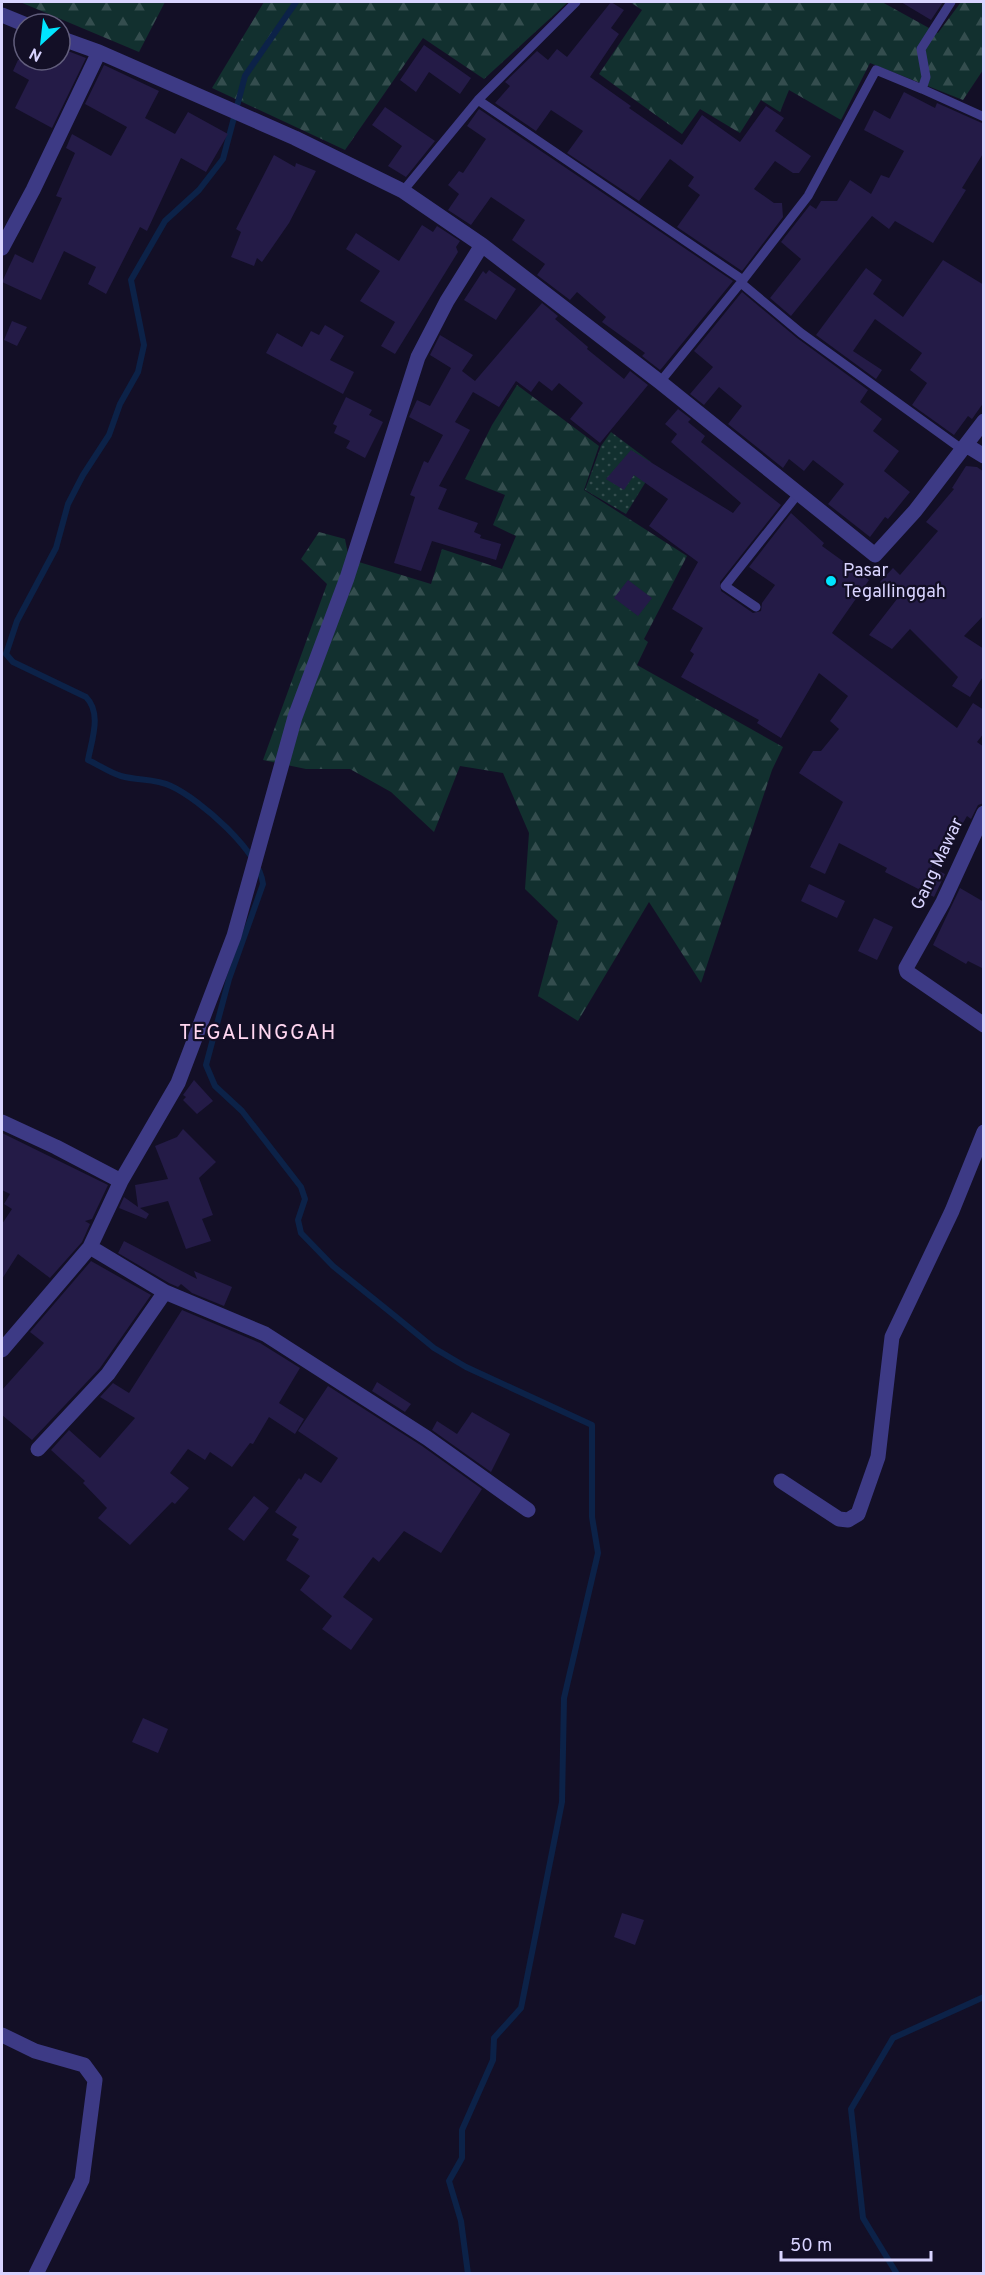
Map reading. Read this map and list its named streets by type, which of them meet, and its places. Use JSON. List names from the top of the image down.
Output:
{
  "streets": {
    "street": ["Gang Mawar"]
  },
  "districts": ["TEGALINGGAH"],
  "places": ["Pasar Tegallinggah"],
  "scale_bar": "50 m",
  "north": "bottom left"
}
